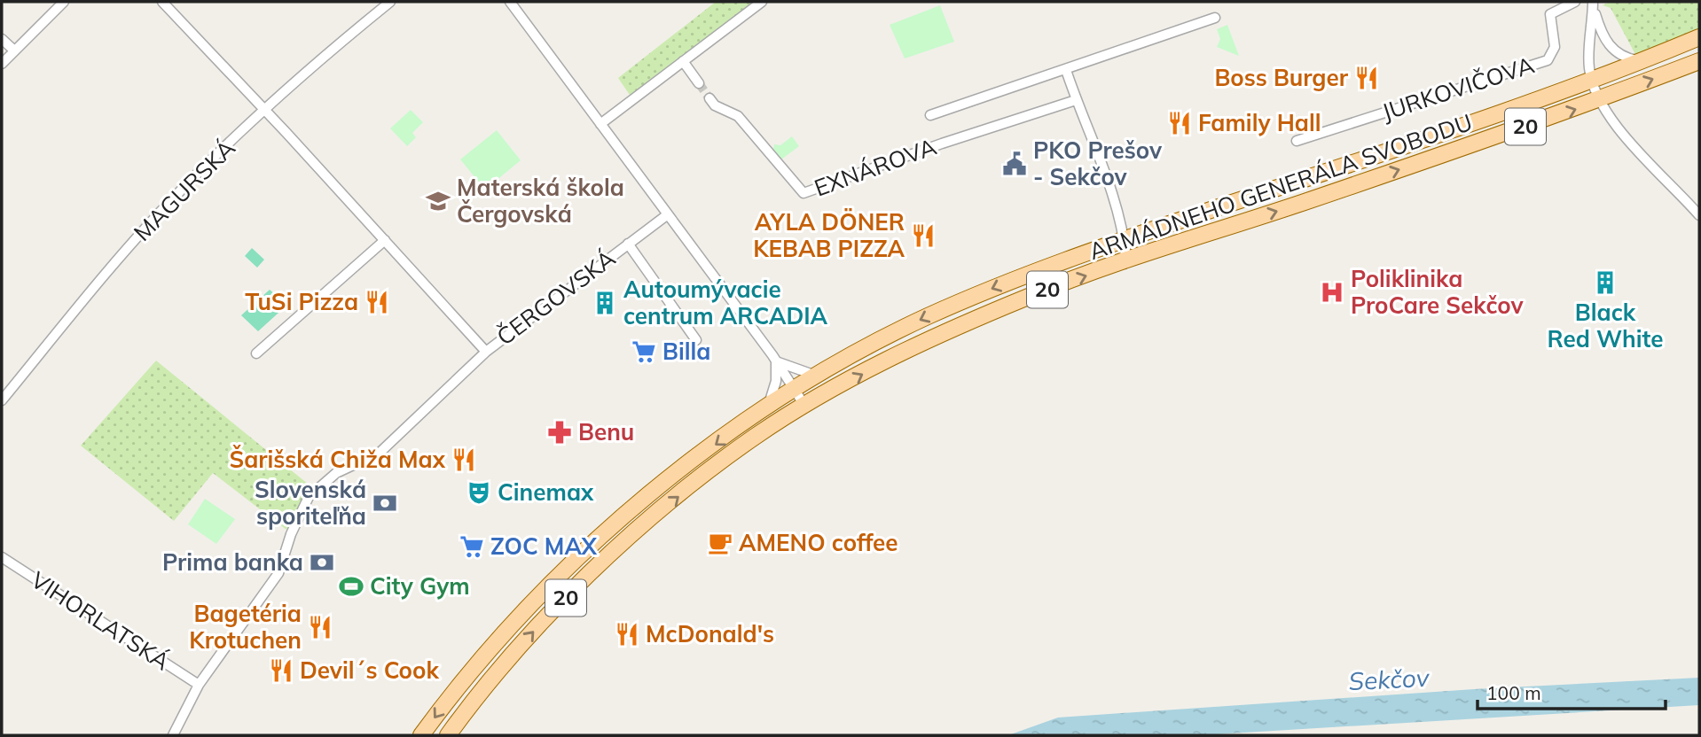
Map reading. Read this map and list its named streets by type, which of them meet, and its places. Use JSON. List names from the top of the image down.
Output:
{
  "streets": {
    "main road": ["20", "ARMÁDNEHO GENERÁLA SVOBODU"],
    "street": [
      "JURKOVIČOVA",
      "EXNÁROVA",
      "MAGURSKÁ",
      "ČERGOVSKÁ",
      "VIHORLATSKÁ"
    ]
  },
  "crossings": [
    ["MAGURSKÁ", "ČERGOVSKÁ"]
  ],
  "water": ["Sekčov"],
  "places": {
    "restaurant": [
      "Boss Burger",
      "Family Hall",
      "AYLA DÖNER KEBAB PIZZA",
      "TuSi Pizza",
      "Šarišská Chiža Max",
      "Bagetéria Krotuchen",
      "McDonald's",
      "Devil´s Cook"
    ],
    "public building": ["PKO Prešov - Sekčov"],
    "school or university": ["Materská škola Čergovská"],
    "building": ["Black Red White", "Autoumývacie centrum ARCADIA"],
    "hospital": ["Poliklinika ProCare Sekčov"],
    "supermarket": ["Billa", "ZOC MAX"],
    "pharmacy": ["Benu"],
    "theatre": ["Cinemax"],
    "bank": ["Slovenská sporiteľňa", "Prima banka"],
    "cafe": ["AMENO coffee"],
    "sports": ["City Gym"]
  },
  "scale_bar": "100 m"
}
